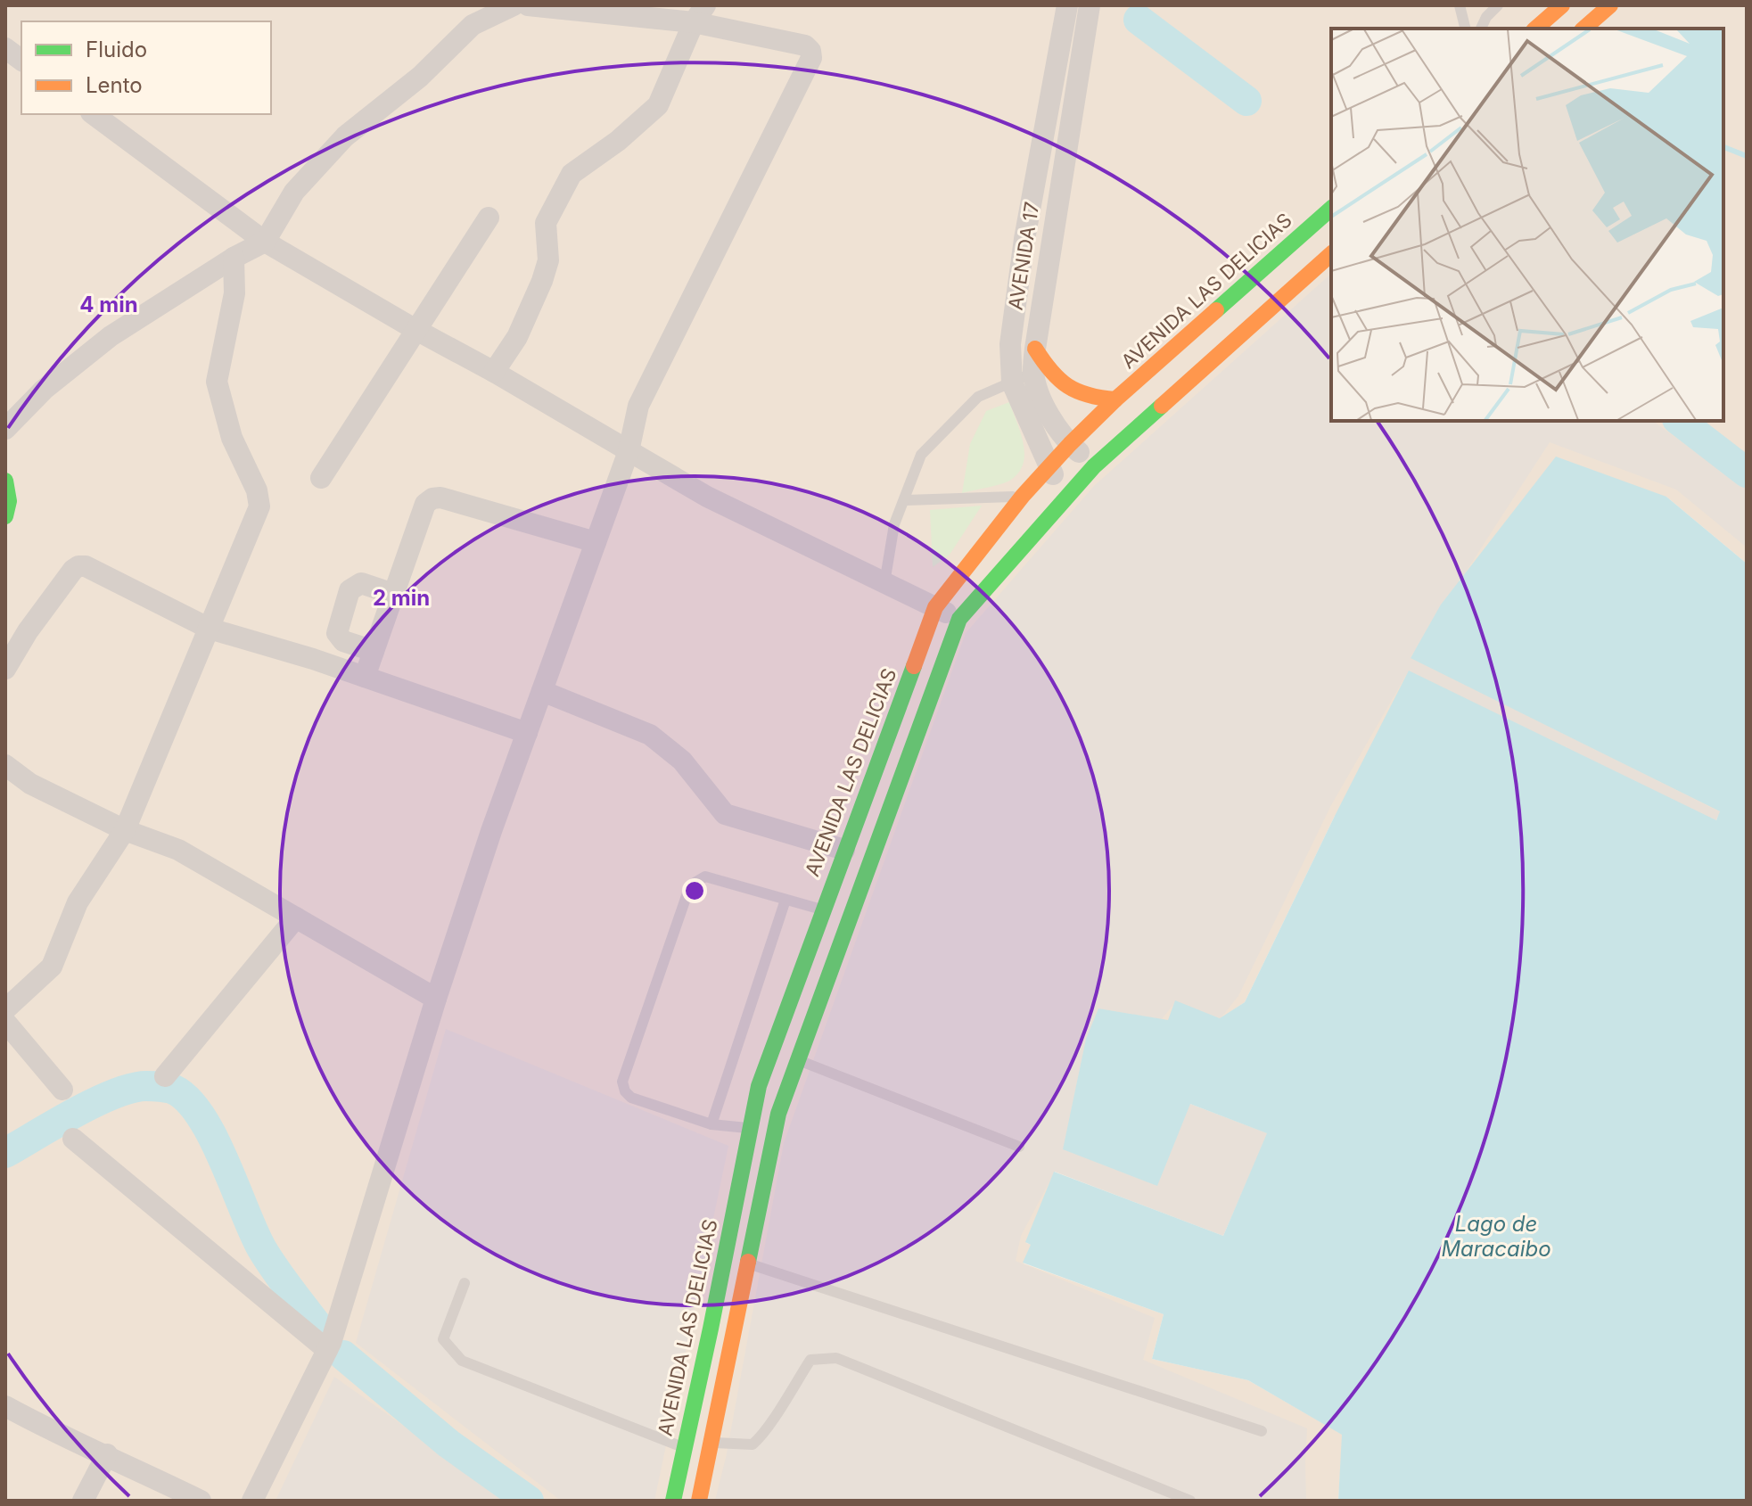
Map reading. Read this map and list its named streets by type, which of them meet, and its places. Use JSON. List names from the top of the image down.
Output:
{
  "streets": {
    "main road": ["AVENIDA LAS DELICIAS"],
    "street": ["AVENIDA 17"]
  },
  "crossings": [
    ["AVENIDA 17", "AVENIDA LAS DELICIAS"]
  ],
  "water": ["Lago de Maracaibo"],
  "legend": ["Fluido", "Lento"],
  "rings": ["4 min", "2 min"]
}
